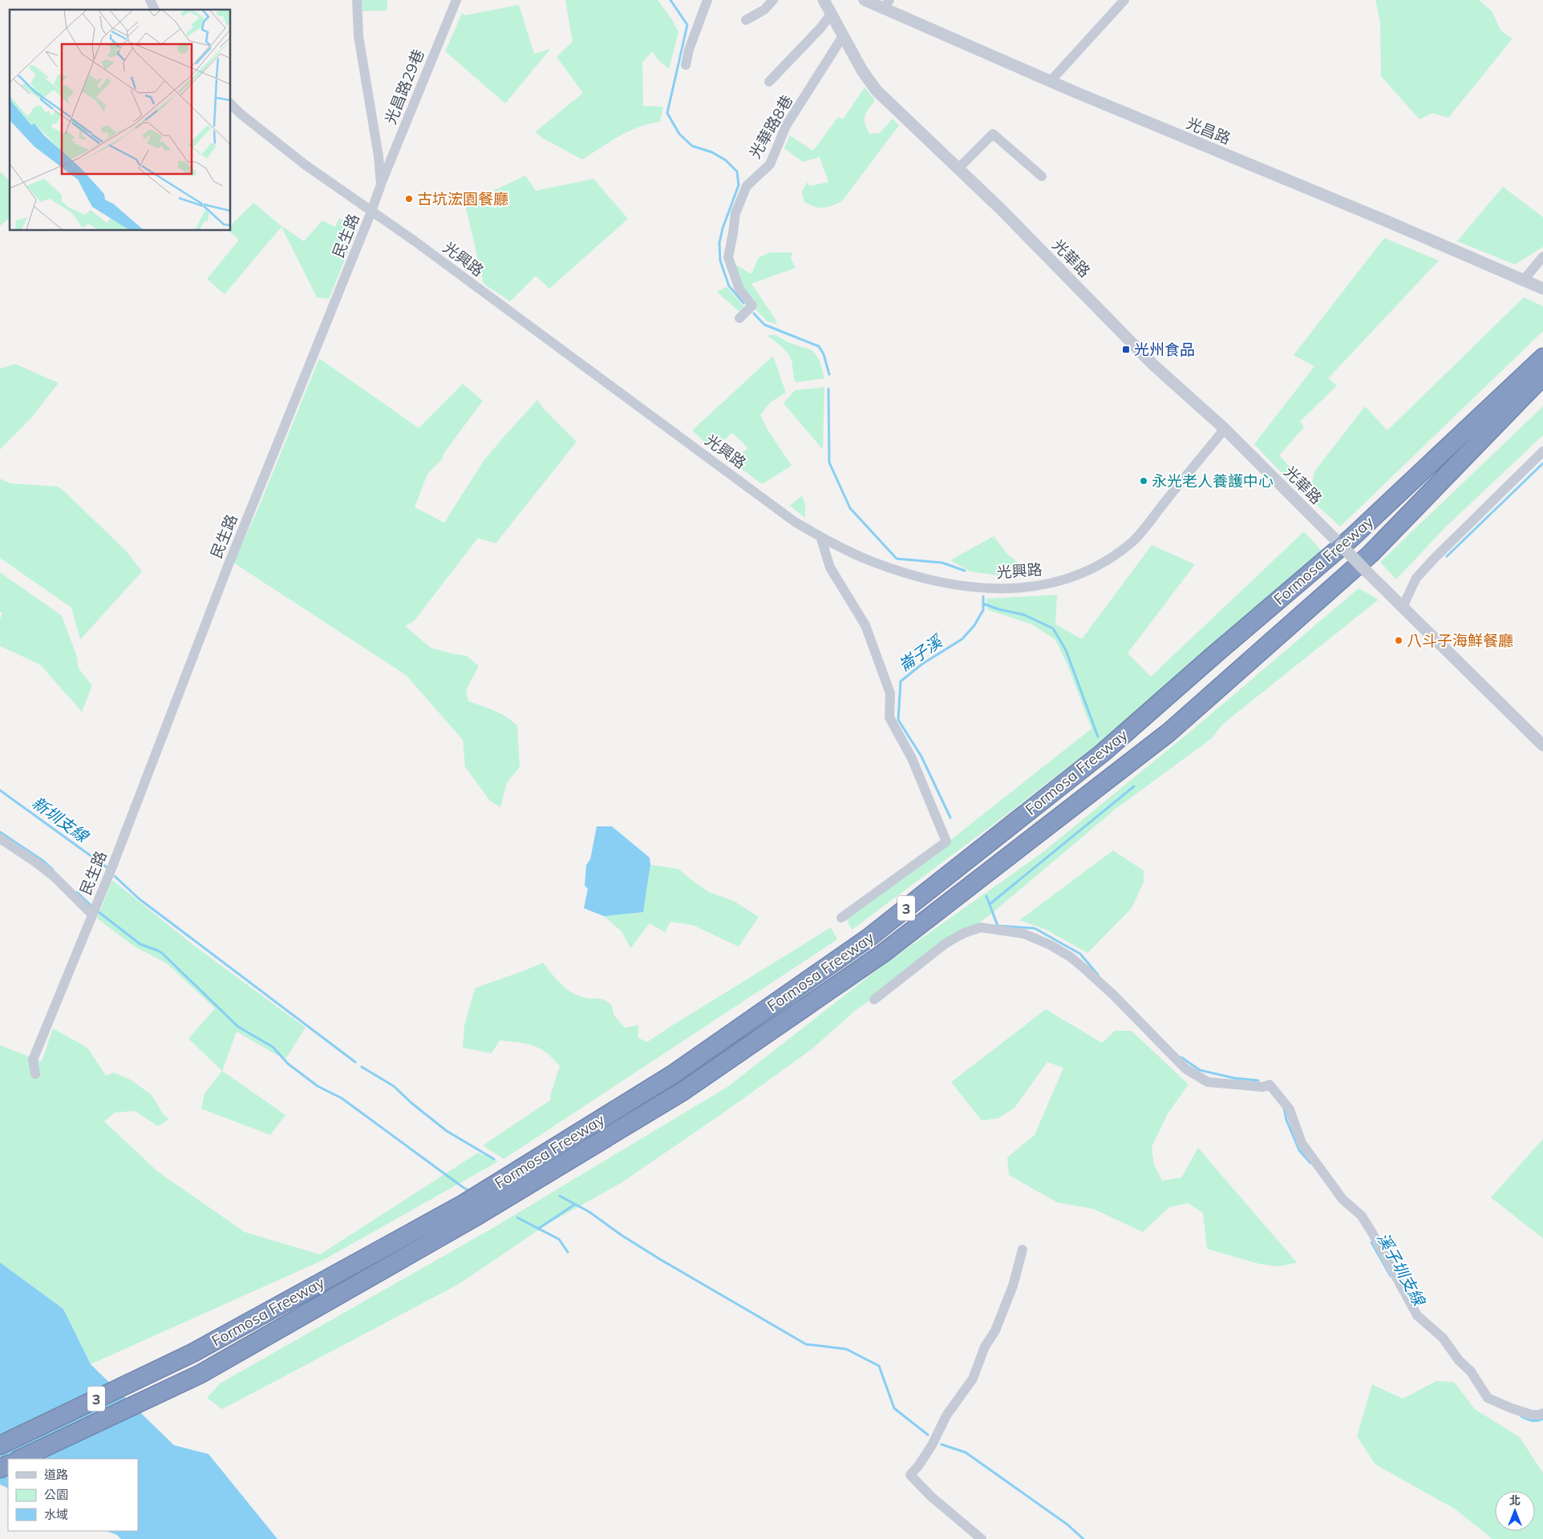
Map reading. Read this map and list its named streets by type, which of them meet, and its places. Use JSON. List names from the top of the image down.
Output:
{
  "streets": {
    "highway": ["Formosa Freeway", "3"],
    "street": [
      "光昌路29巷",
      "光華路8巷",
      "光昌路",
      "民生路",
      "光華路",
      "光興路"
    ]
  },
  "crossings": [
    ["光昌路29巷", "民生路"],
    ["光華路8巷", "光華路"],
    ["民生路", "光興路"],
    ["光華路", "光興路"]
  ],
  "water": ["崙子溪", "新圳支線", "溪子圳支線"],
  "places": {
    "other": ["古坑浤園餐廳", "永光老人養護中心", "八斗子海鮮餐廳"],
    "transit": ["光州食品"]
  },
  "legend": ["道路", "公園", "水域"],
  "north": "top"
}
